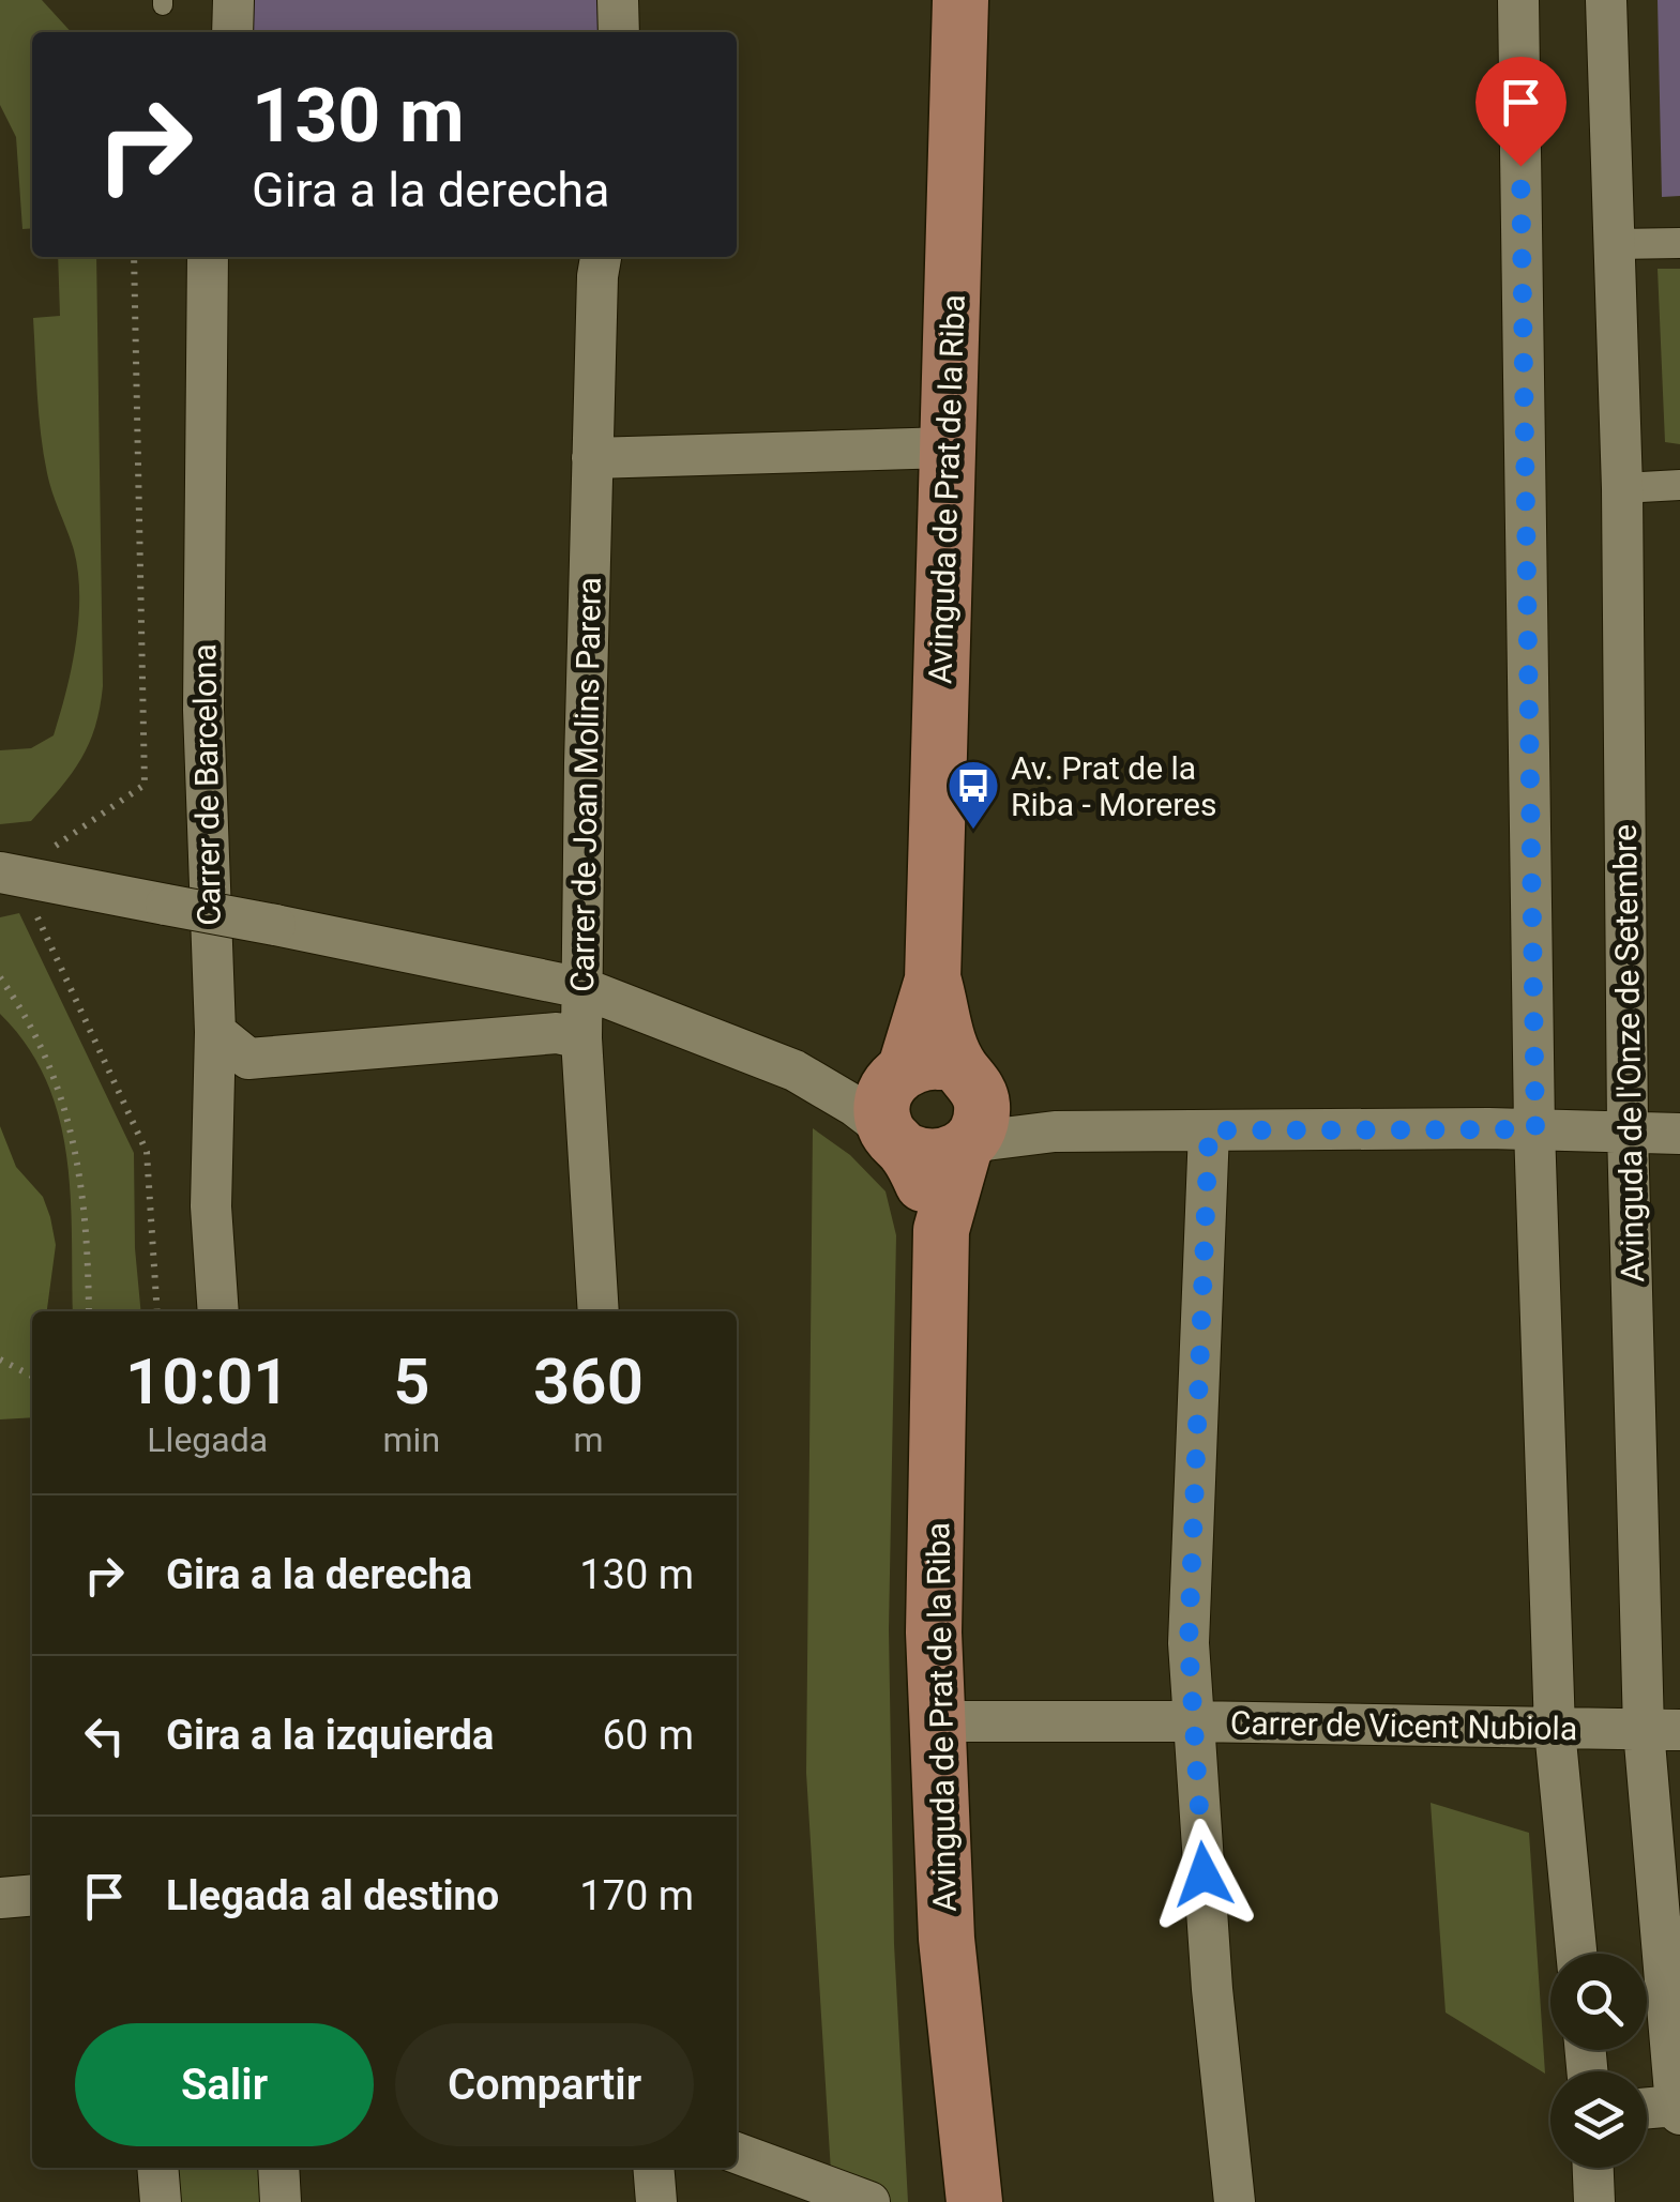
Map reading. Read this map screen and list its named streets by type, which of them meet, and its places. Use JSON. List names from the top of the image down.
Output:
{
  "streets": {
    "main road": ["Avinguda de Prat de la Riba"],
    "street": [
      "Carrer de Barcelona",
      "Carrer de Joan Molins Parera",
      "Avinguda de l'Onze de Setembre",
      "Carrer de Vicent Nubiola"
    ]
  },
  "crossings": [
    ["Avinguda de Prat de la Riba", "Carrer de Vicent Nubiola"],
    ["Avinguda de l'Onze de Setembre", "Carrer de Vicent Nubiola"]
  ],
  "places": {
    "bus stop": ["Av. Prat de la Riba - Moreres"]
  },
  "page": {
    "turn": ["130 m", "Gira a la derecha"],
    "eta": [
      "10:01",
      "Llegada",
      "5",
      "min",
      "360",
      "m"
    ],
    "list": [
      {
        "name": "Gira a la derecha",
        "value": "130 m"
      },
      {
        "name": "Gira a la izquierda",
        "value": "60 m"
      },
      {
        "name": "Llegada al destino",
        "value": "170 m"
      }
    ],
    "buttons": ["Salir", "Compartir"]
  }
}
